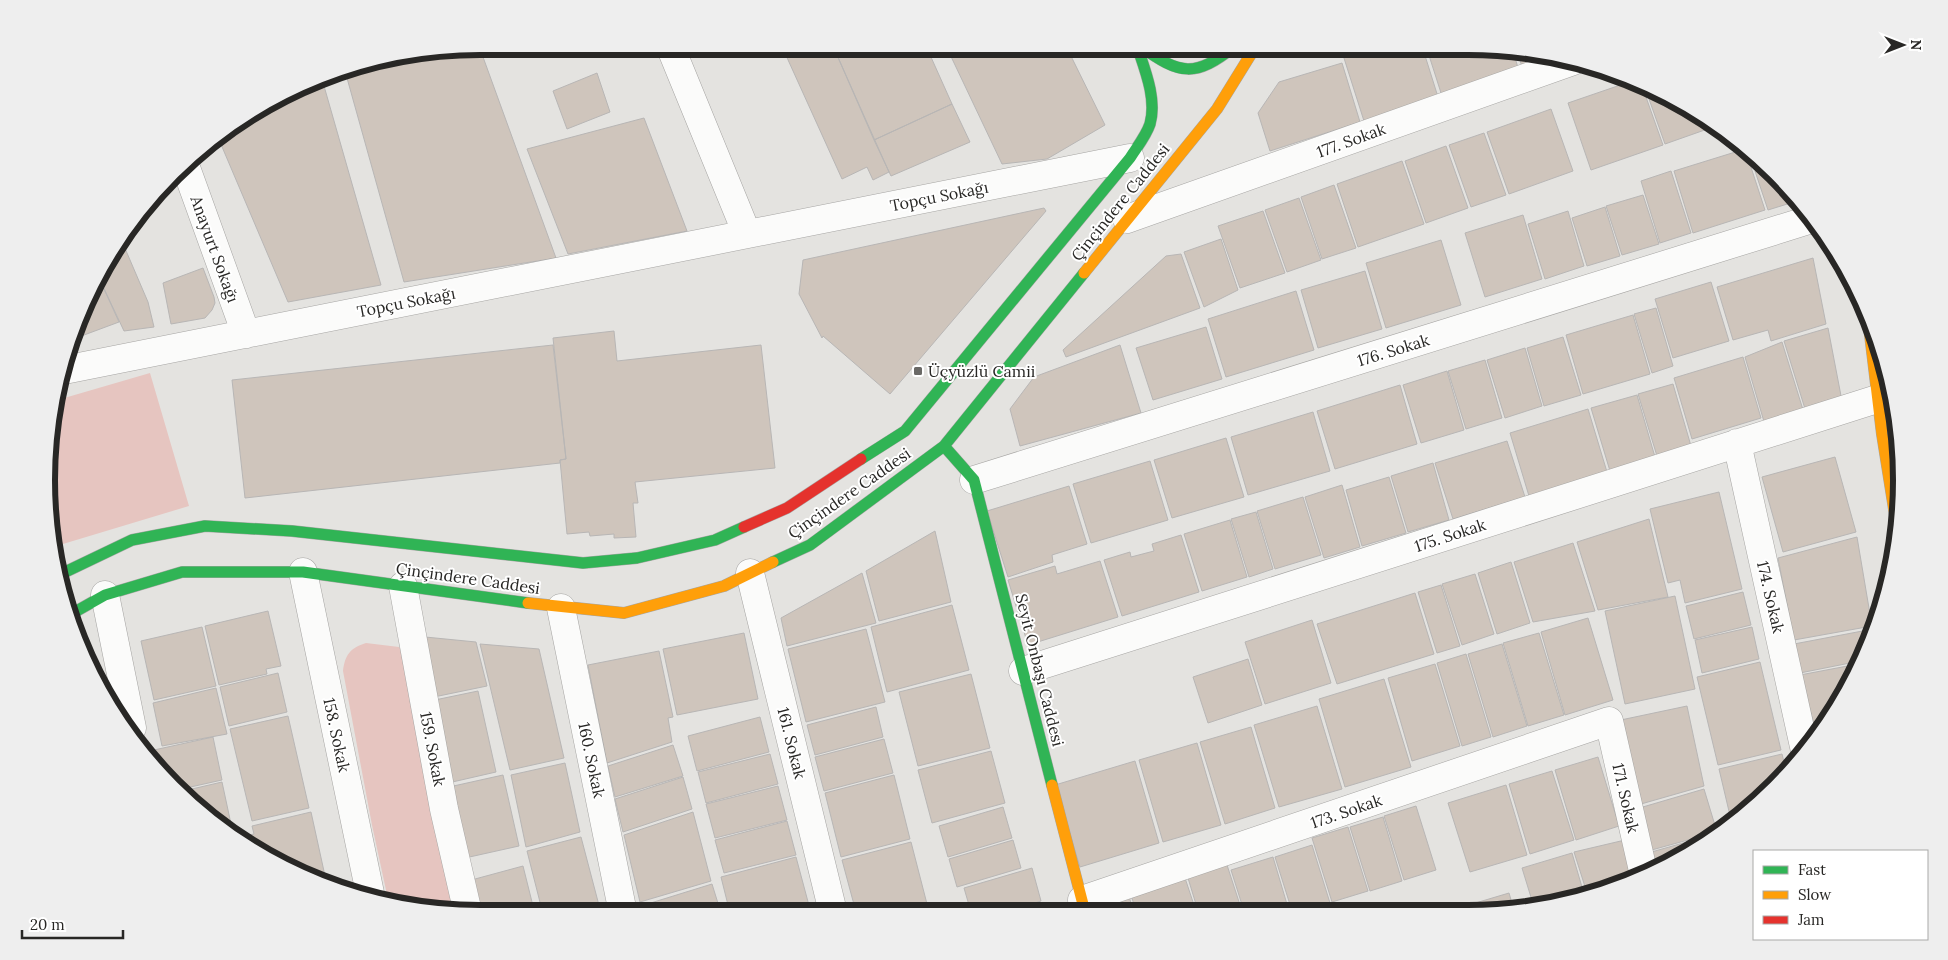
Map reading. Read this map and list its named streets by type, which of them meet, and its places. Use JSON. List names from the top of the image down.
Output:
{
  "streets": {
    "main road": ["Çinçindere Caddesi", "Seyit Onbaşı Caddesi"],
    "street": [
      "177. Sokak",
      "Topçu Sokağı",
      "Anayurt Sokağı",
      "176. Sokak",
      "175. Sokak",
      "174. Sokak",
      "158. Sokak",
      "161. Sokak",
      "159. Sokak",
      "160. Sokak",
      "171. Sokak",
      "173. Sokak"
    ]
  },
  "crossings": [
    ["177. Sokak", "Çinçindere Caddesi"],
    ["Topçu Sokağı", "Çinçindere Caddesi"],
    ["Topçu Sokağı", "Anayurt Sokağı"],
    ["Çinçindere Caddesi", "Seyit Onbaşı Caddesi"],
    ["Çinçindere Caddesi", "158. Sokak"],
    ["Çinçindere Caddesi", "161. Sokak"],
    ["Çinçindere Caddesi", "159. Sokak"],
    ["Çinçindere Caddesi", "160. Sokak"],
    ["176. Sokak", "Seyit Onbaşı Caddesi"],
    ["175. Sokak", "174. Sokak"],
    ["175. Sokak", "Seyit Onbaşı Caddesi"],
    ["171. Sokak", "173. Sokak"]
  ],
  "places": {
    "transit": ["Üçyüzlü Camii"]
  },
  "legend": ["Fast", "Slow", "Jam"],
  "scale_bar": "20 m",
  "north": "right"
}
